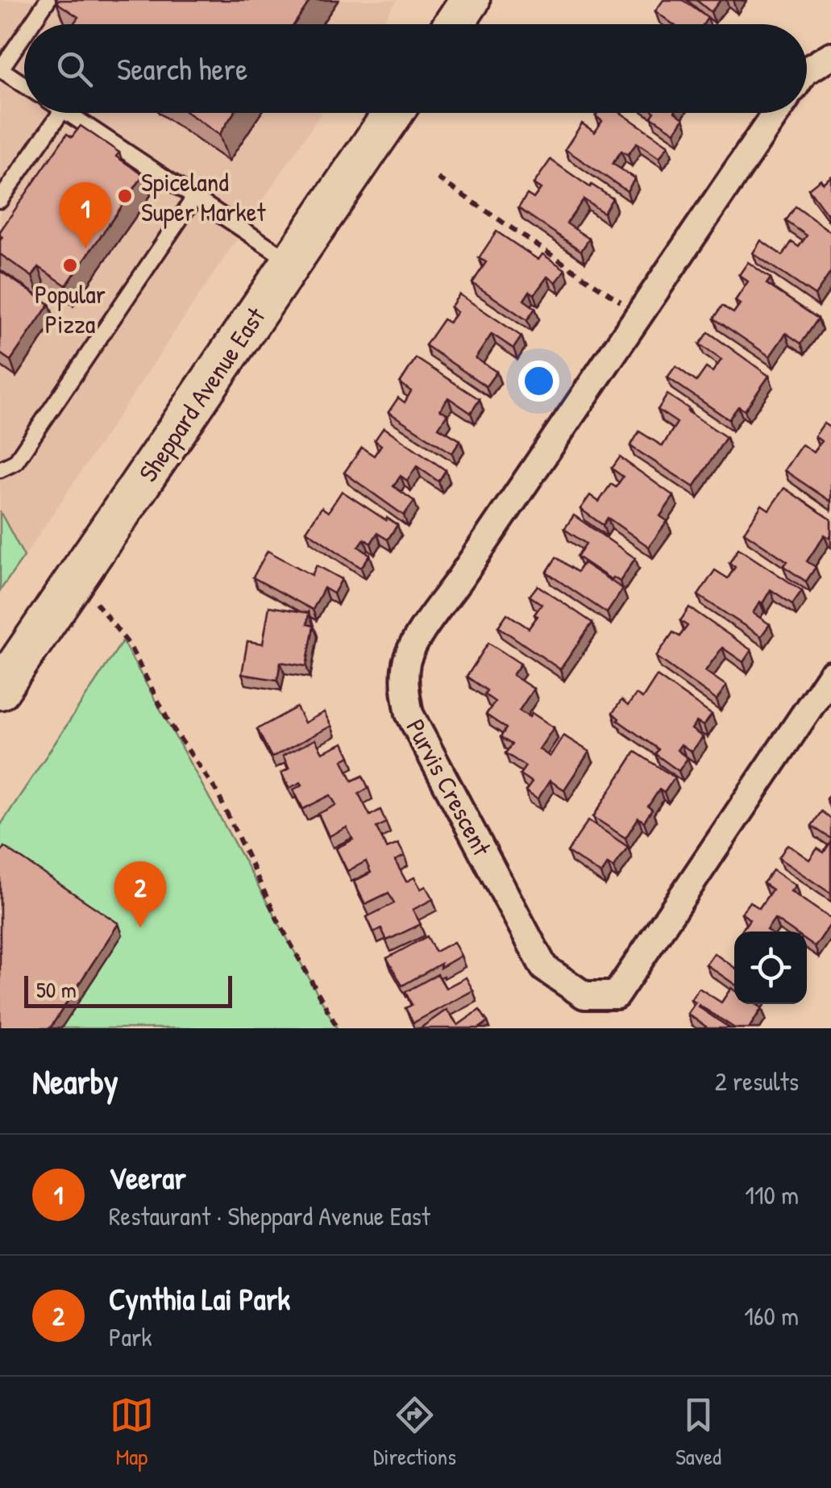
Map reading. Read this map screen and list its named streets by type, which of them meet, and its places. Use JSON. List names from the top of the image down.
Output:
{
  "streets": {
    "main road": ["Sheppard Avenue East"],
    "street": ["Purvis Crescent"]
  },
  "places": ["Spiceland Super Market", "Popular Pizza"],
  "scale_bar": "50 m",
  "page": {
    "search": "Search here",
    "pins": ["1", "2"],
    "scale": "50 m",
    "heading": ["Nearby", "2 results"],
    "list": [
      {
        "mark": "1",
        "name": "Veerar",
        "note": "Restaurant · Sheppard Avenue East",
        "value": "110 m"
      },
      {
        "mark": "2",
        "name": "Cynthia Lai Park",
        "note": "Park",
        "value": "160 m"
      }
    ],
    "nav": ["Map", "Directions", "Saved"]
  }
}
